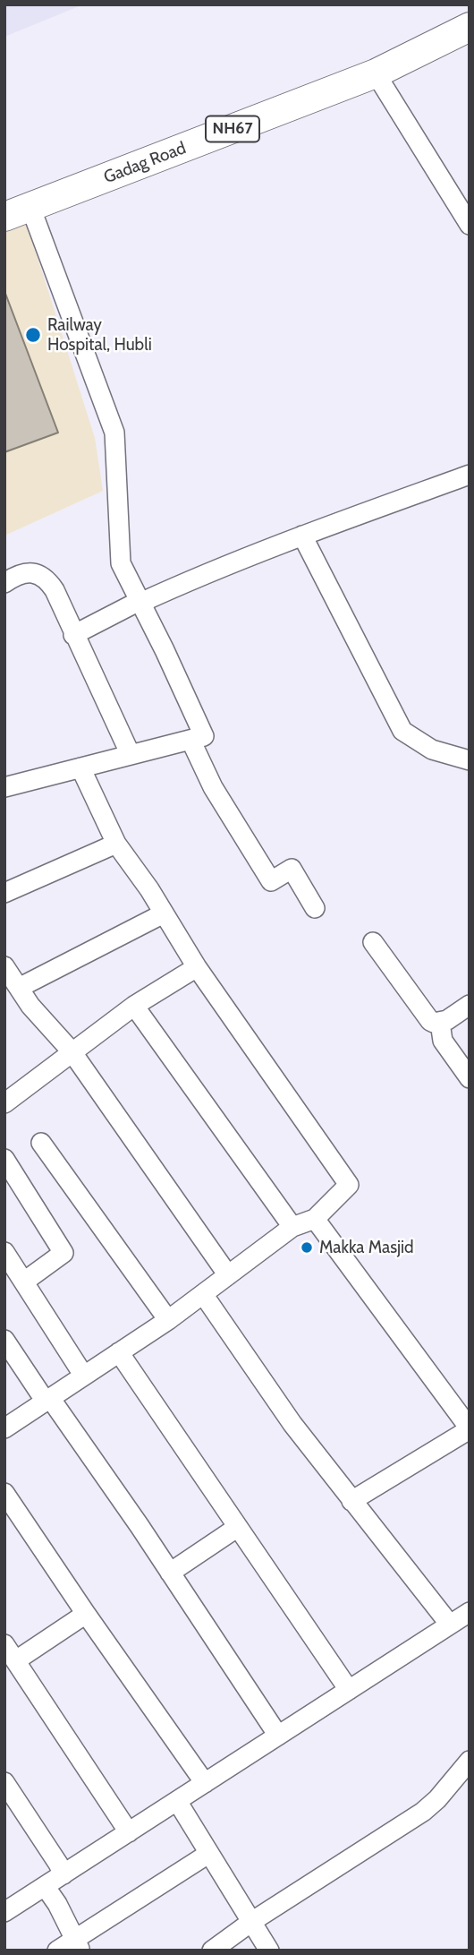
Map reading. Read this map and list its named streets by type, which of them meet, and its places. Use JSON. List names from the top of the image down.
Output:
{
  "streets": {
    "highway": ["NH67", "Gadag Road"]
  },
  "places": ["Railway Hospital, Hubli", "Makka Masjid"]
}
